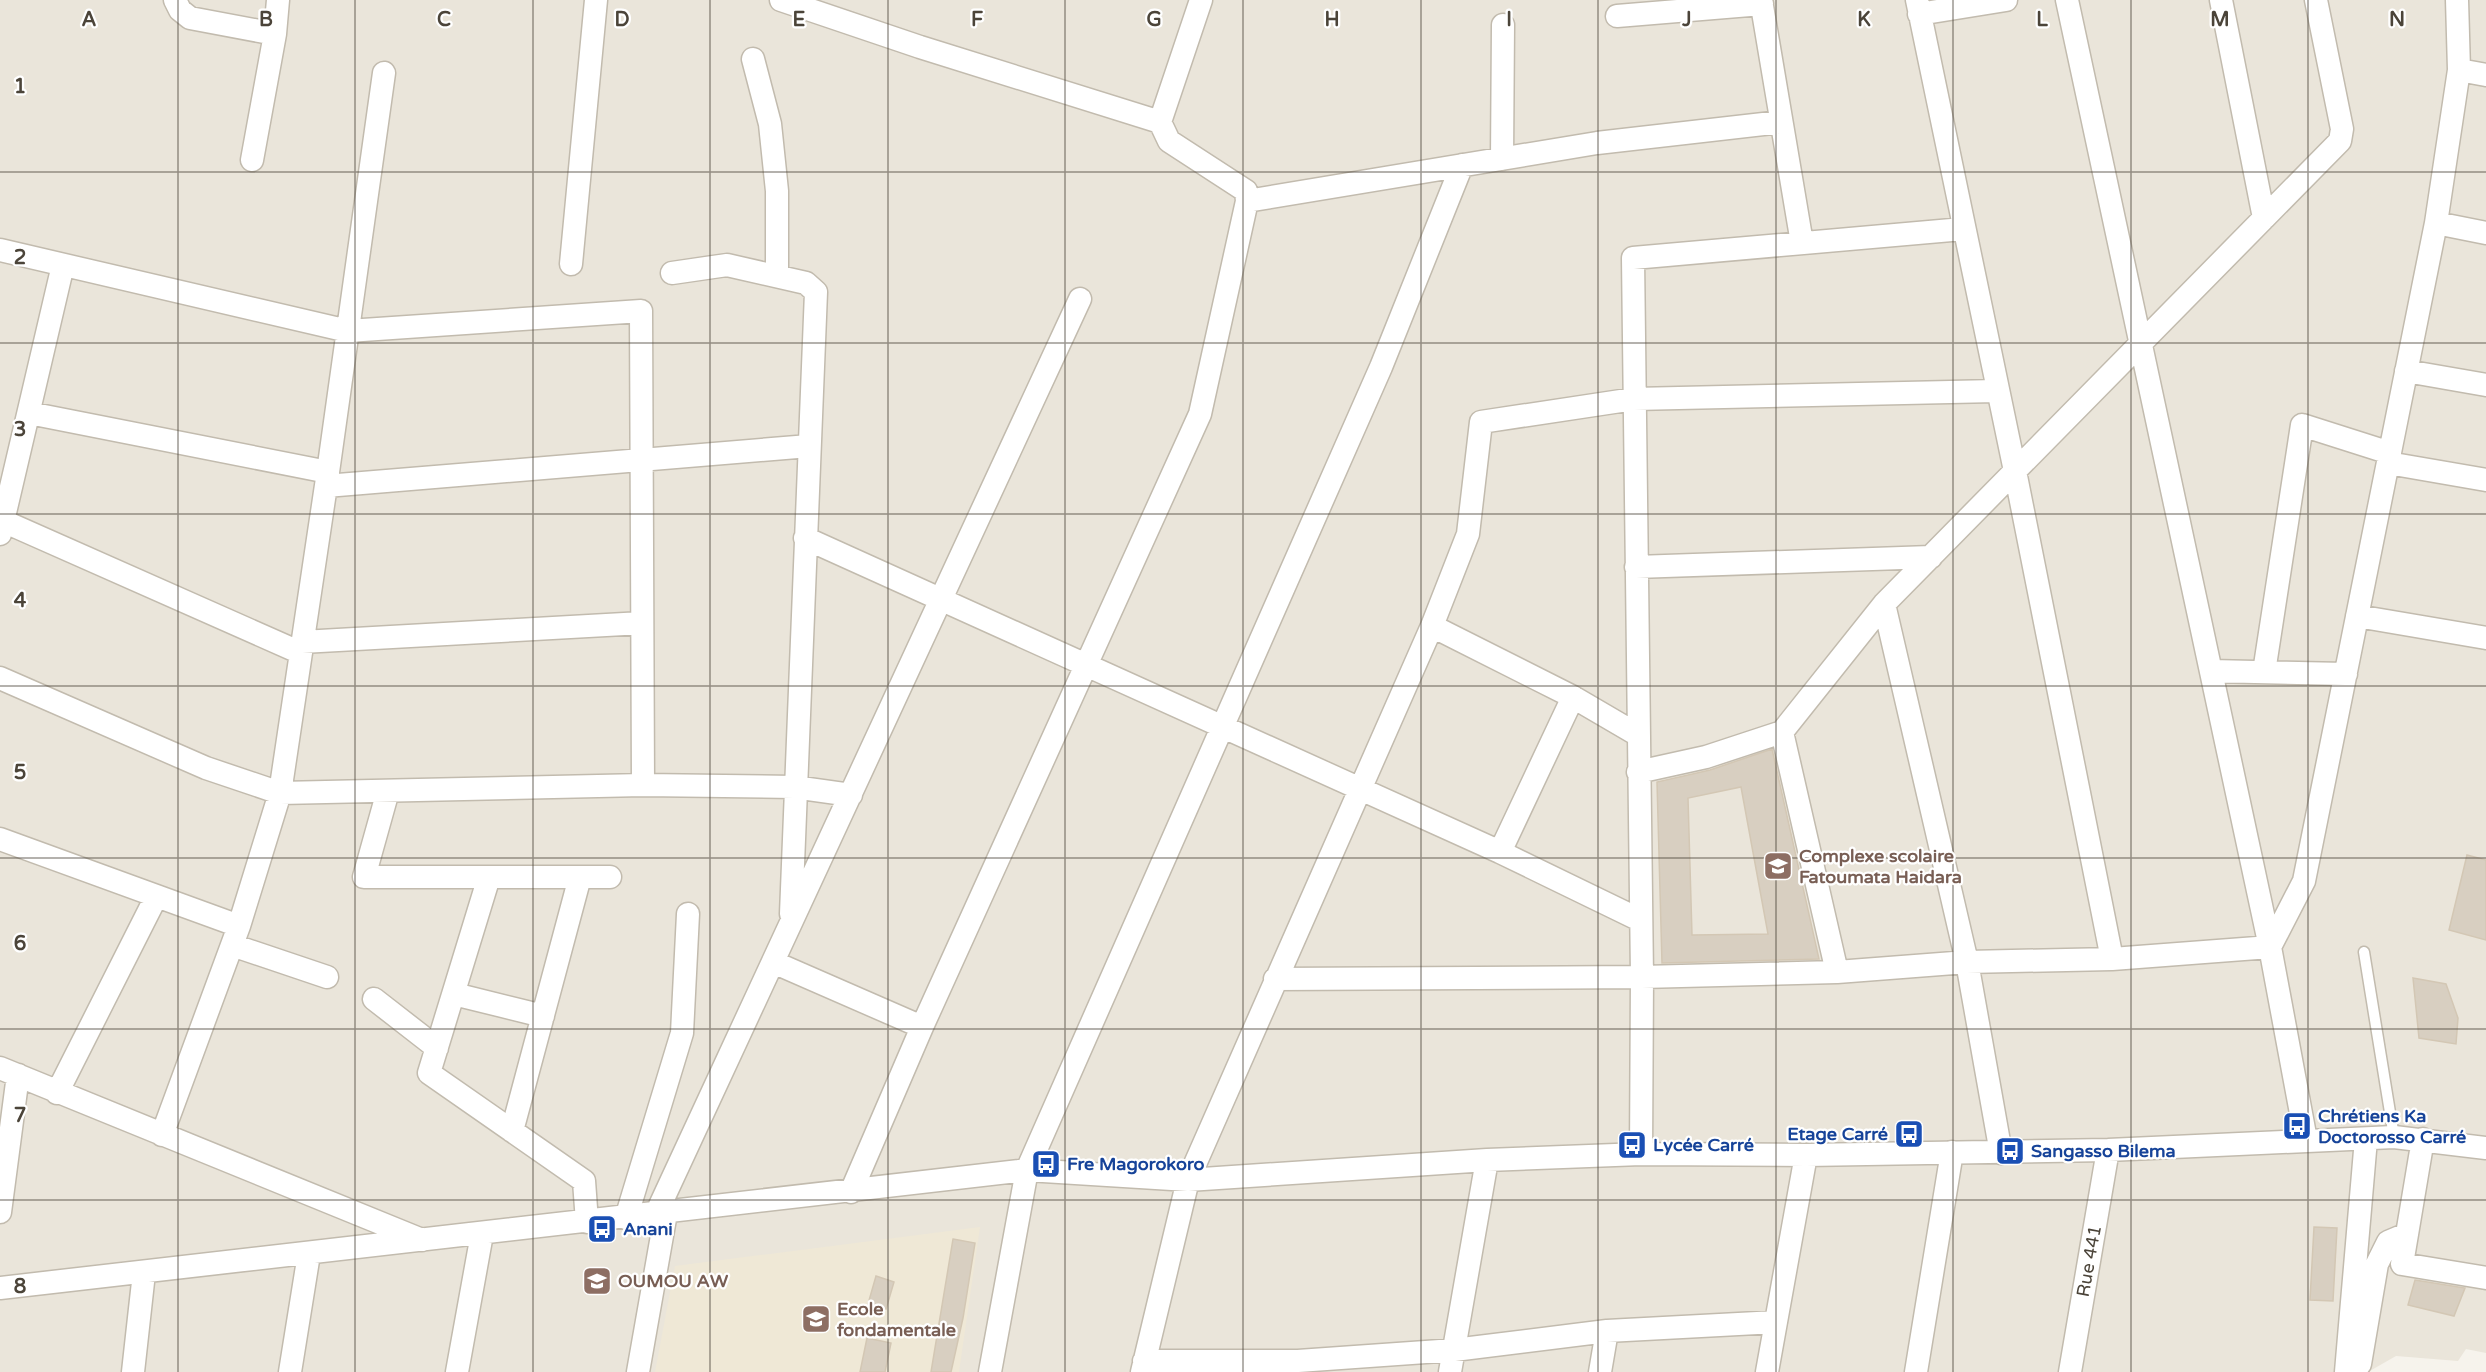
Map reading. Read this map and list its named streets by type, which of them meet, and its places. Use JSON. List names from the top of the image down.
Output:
{
  "streets": {
    "street": ["Rue 441"]
  },
  "places": {
    "school or university": ["Complexe scolaire Fatoumata Haidara", "OUMOU AW", "Ecole fondamentale"],
    "bus stop": [
      "Chrétiens Ka Doctorosso Carré",
      "Etage Carré",
      "Lycée Carré",
      "Sangasso Bilema",
      "Fre Magorokoro",
      "Anani"
    ]
  },
  "grid": {
    "columns": [
      "A",
      "B",
      "C",
      "D",
      "E",
      "F",
      "G",
      "H",
      "I",
      "J",
      "K",
      "L",
      "M",
      "N"
    ],
    "rows": [
      "1",
      "2",
      "3",
      "4",
      "5",
      "6",
      "7",
      "8"
    ]
  }
}
